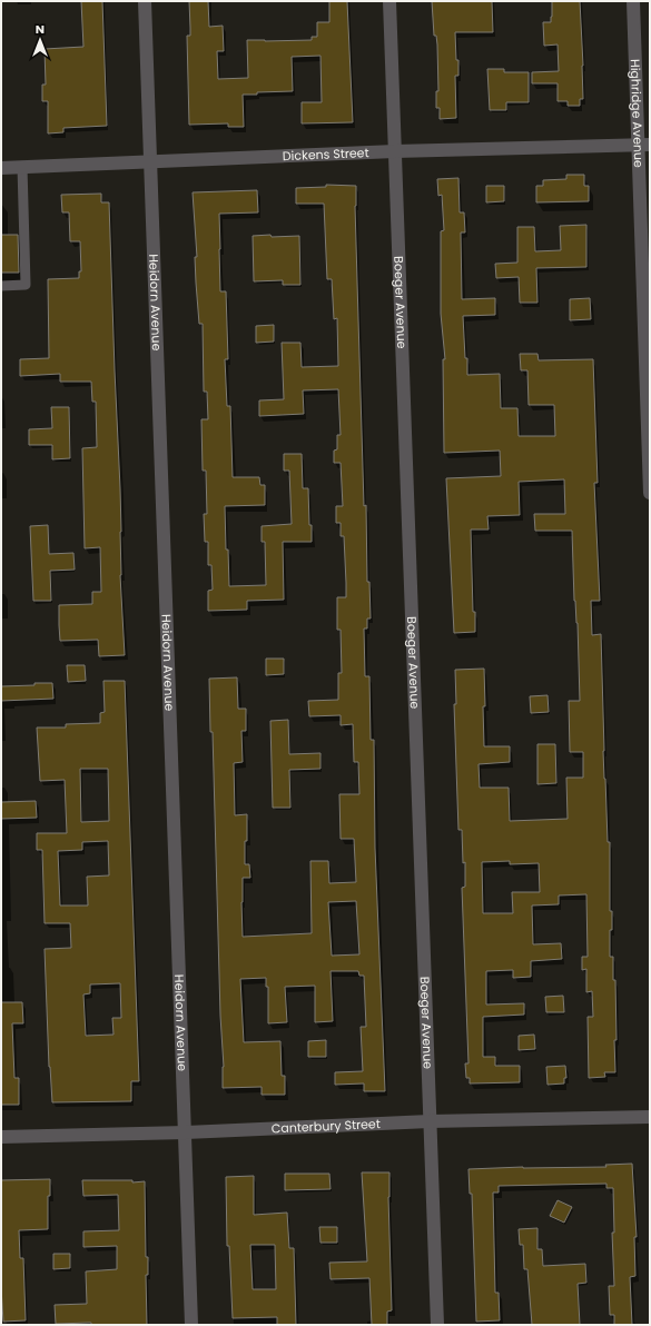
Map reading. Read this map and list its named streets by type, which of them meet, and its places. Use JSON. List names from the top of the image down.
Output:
{
  "streets": {
    "street": [
      "Highridge Avenue",
      "Dickens Street",
      "Heidorn Avenue",
      "Boeger Avenue",
      "Canterbury Street"
    ]
  },
  "crossings": [
    ["Highridge Avenue", "Dickens Street"],
    ["Dickens Street", "Heidorn Avenue"],
    ["Dickens Street", "Boeger Avenue"],
    ["Heidorn Avenue", "Canterbury Street"],
    ["Boeger Avenue", "Canterbury Street"]
  ],
  "north": "top"
}
